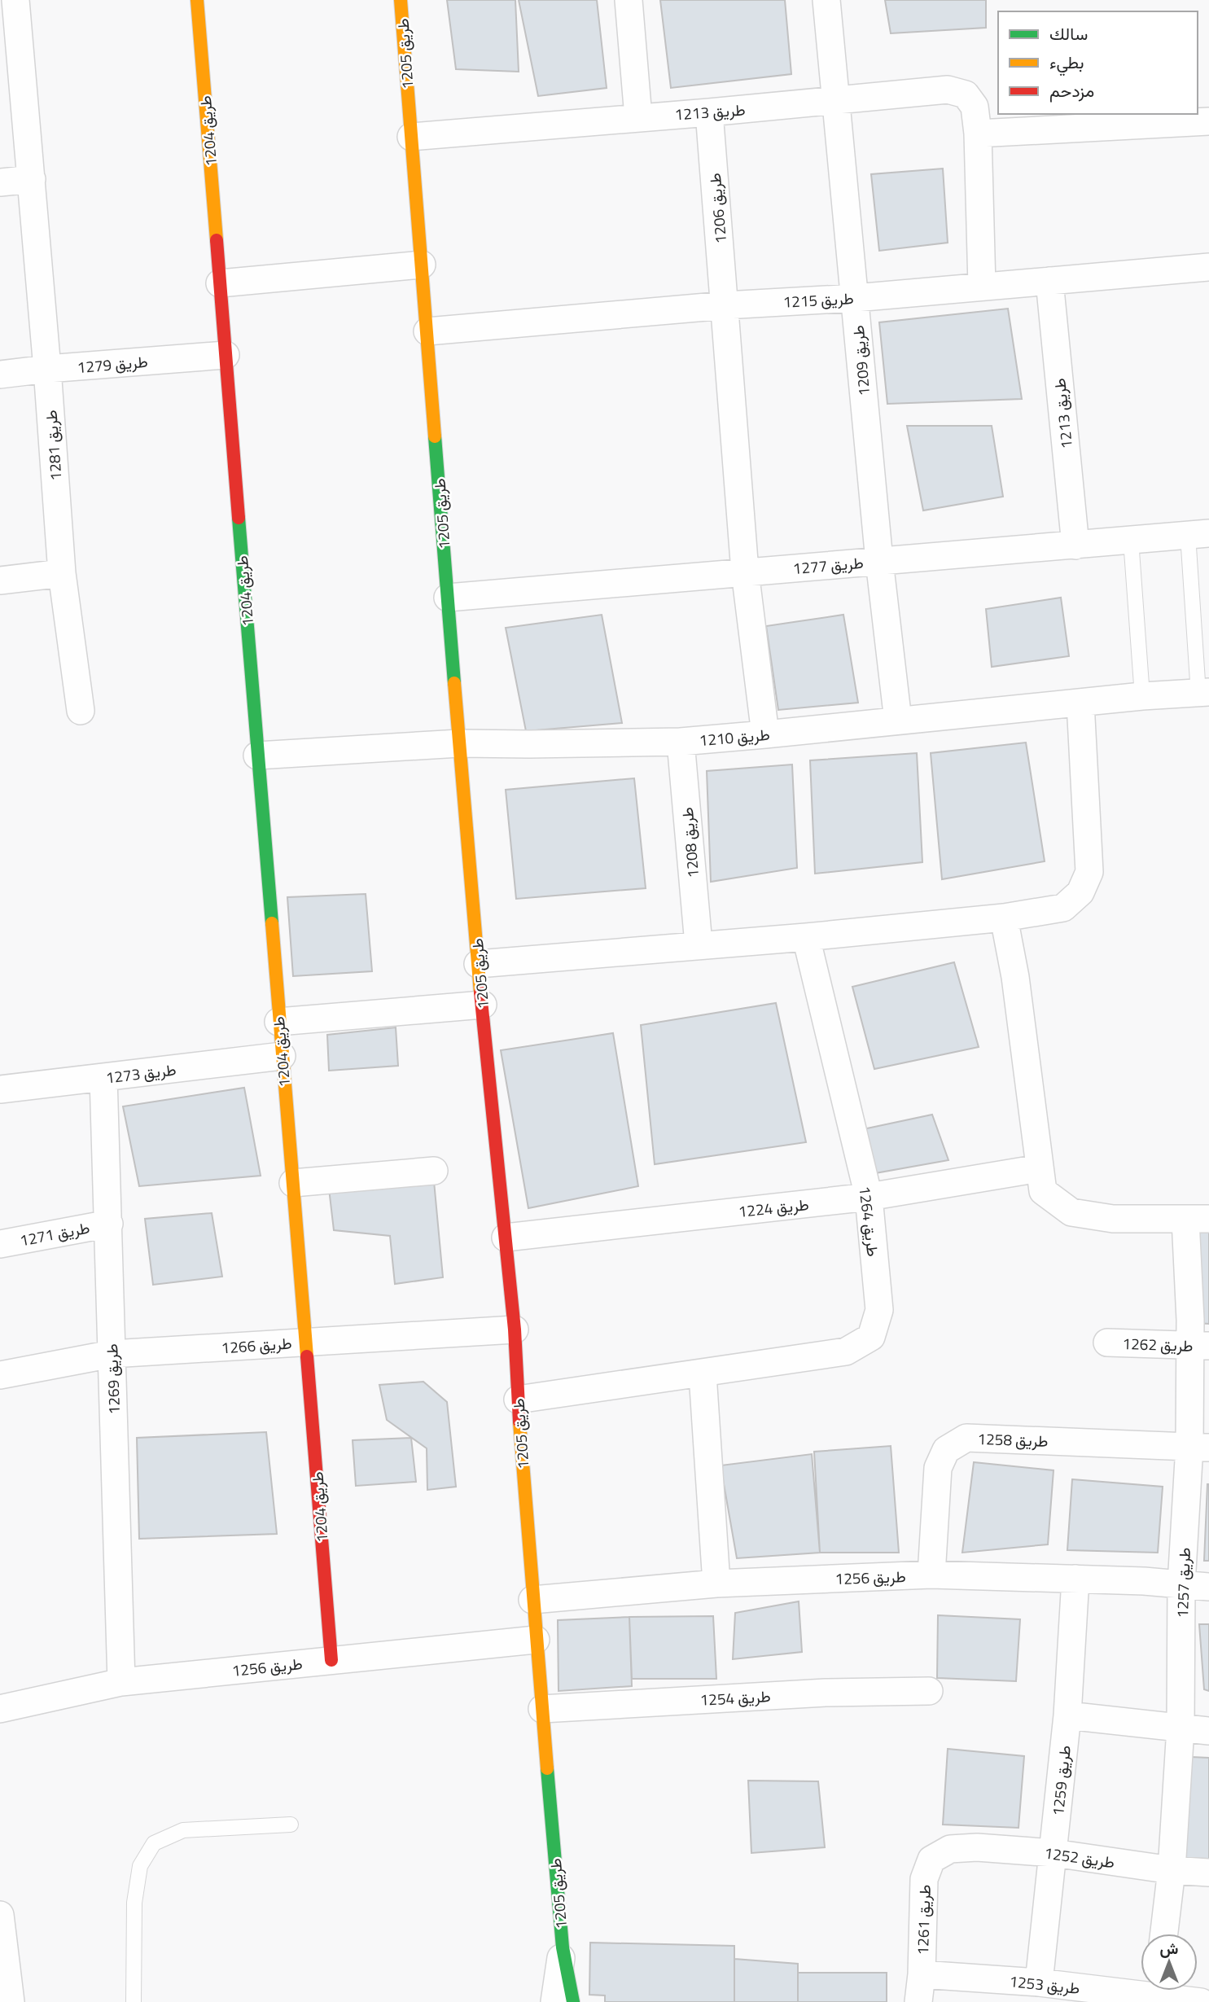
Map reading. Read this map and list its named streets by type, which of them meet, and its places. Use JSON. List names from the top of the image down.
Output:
{
  "streets": {
    "street": [
      "طريق 1205",
      "طريق 1213",
      "طريق 1204",
      "طريق 1206",
      "طريق 1215",
      "طريق 1209",
      "طريق 1279",
      "طريق 1281",
      "طريق 1277",
      "طريق 1210",
      "طريق 1208",
      "طريق 1273",
      "طريق 1224",
      "طريق 1264",
      "طريق 1271",
      "طريق 1262",
      "طريق 1266",
      "طريق 1269",
      "طريق 1258",
      "طريق 1256",
      "طريق 1257",
      "طريق 1254",
      "طريق 1259",
      "طريق 1252",
      "طريق 1261",
      "طريق 1253"
    ]
  },
  "crossings": [
    ["طريق 1205", "طريق 1213"],
    ["طريق 1205", "طريق 1215"],
    ["طريق 1205", "طريق 1277"],
    ["طريق 1205", "طريق 1210"],
    ["طريق 1205", "طريق 1224"],
    ["طريق 1205", "طريق 1264"],
    ["طريق 1205", "طريق 1266"],
    ["طريق 1205", "طريق 1256"],
    ["طريق 1205", "طريق 1254"],
    ["طريق 1213", "طريق 1206"],
    ["طريق 1213", "طريق 1215"],
    ["طريق 1213", "طريق 1209"],
    ["طريق 1213", "طريق 1277"],
    ["طريق 1204", "طريق 1279"],
    ["طريق 1204", "طريق 1210"],
    ["طريق 1204", "طريق 1273"],
    ["طريق 1204", "طريق 1266"],
    ["طريق 1204", "طريق 1256"],
    ["طريق 1206", "طريق 1215"],
    ["طريق 1206", "طريق 1277"],
    ["طريق 1206", "طريق 1210"],
    ["طريق 1215", "طريق 1209"],
    ["طريق 1209", "طريق 1277"],
    ["طريق 1209", "طريق 1210"],
    ["طريق 1279", "طريق 1281"],
    ["طريق 1210", "طريق 1208"],
    ["طريق 1273", "طريق 1269"],
    ["طريق 1224", "طريق 1264"],
    ["طريق 1271", "طريق 1269"],
    ["طريق 1262", "طريق 1257"],
    ["طريق 1266", "طريق 1269"],
    ["طريق 1269", "طريق 1256"],
    ["طريق 1258", "طريق 1256"],
    ["طريق 1258", "طريق 1257"],
    ["طريق 1256", "طريق 1257"],
    ["طريق 1256", "طريق 1259"],
    ["طريق 1257", "طريق 1252"],
    ["طريق 1259", "طريق 1252"],
    ["طريق 1259", "طريق 1253"],
    ["طريق 1252", "طريق 1261"],
    ["طريق 1261", "طريق 1253"]
  ],
  "legend": ["سالك", "بطيء", "مزدحم"],
  "north": "top"
}
